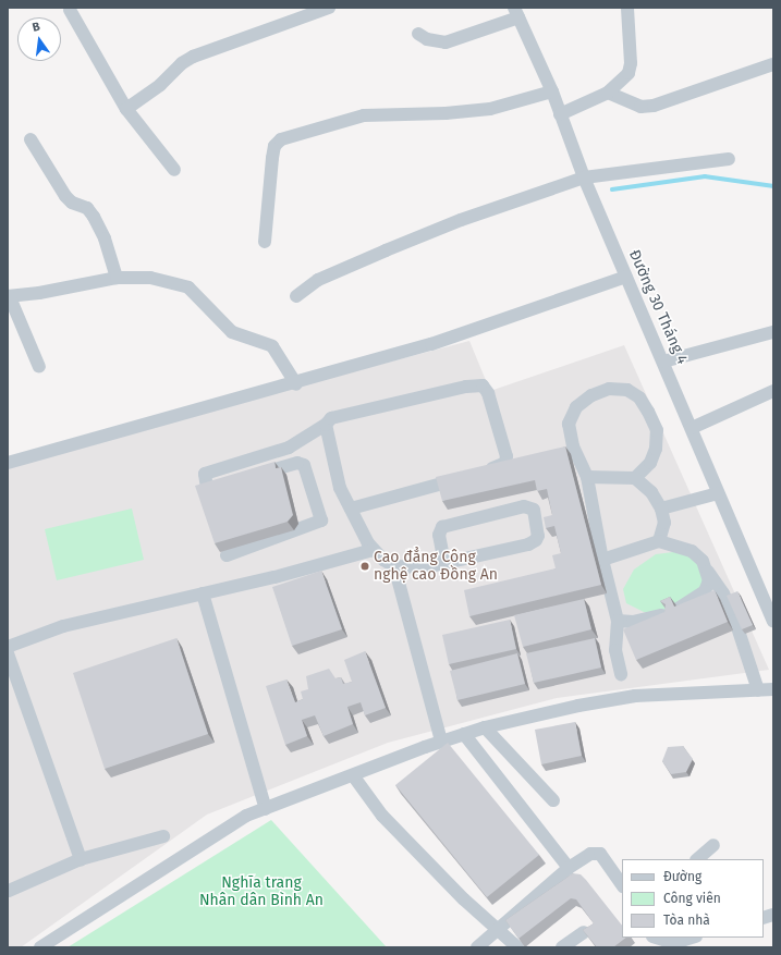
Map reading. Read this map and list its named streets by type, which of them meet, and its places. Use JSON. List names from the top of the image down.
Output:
{
  "streets": {
    "street": ["Đường 30 Tháng 4"]
  },
  "parks": ["Nghĩa trang Nhân dân Bình An"],
  "places": ["Cao đẳng Công nghệ cao Đồng An"],
  "legend": ["Đường", "Công viên", "Tòa nhà"],
  "north": "top"
}
